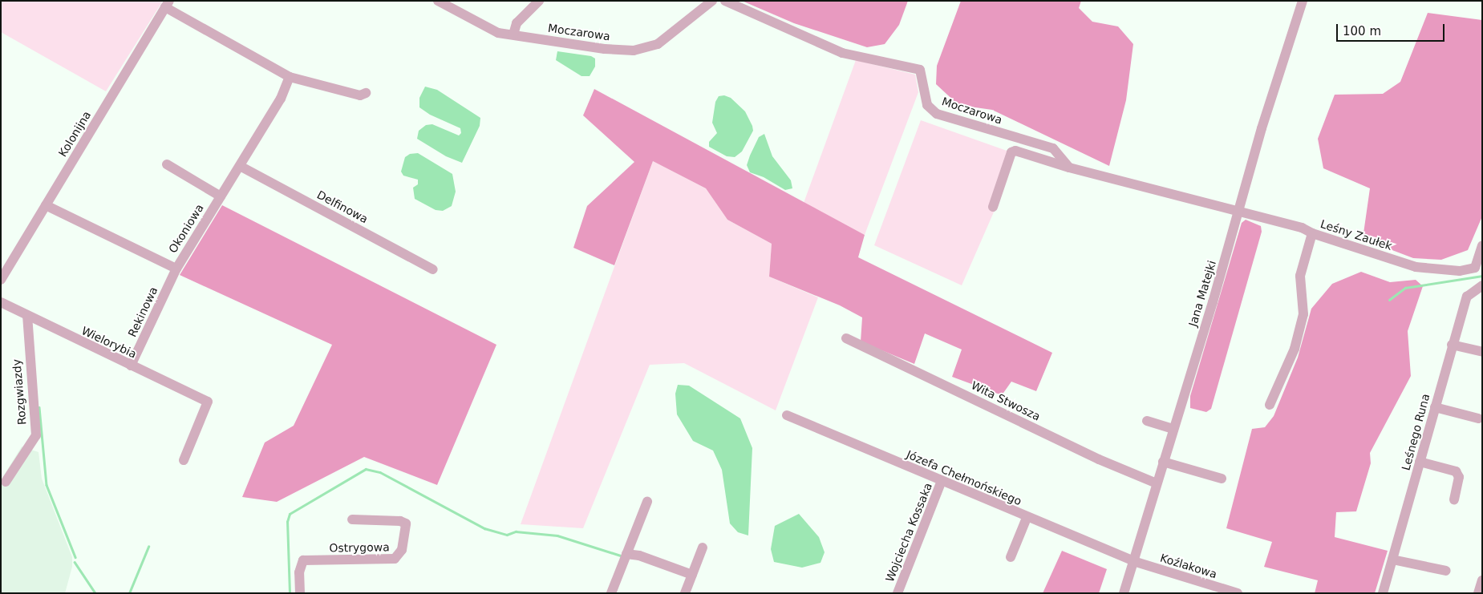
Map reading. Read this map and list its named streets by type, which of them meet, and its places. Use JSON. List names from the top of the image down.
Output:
{
  "streets": {
    "street": [
      "Moczarowa",
      "Kolonijna",
      "Delfinowa",
      "Okoniowa",
      "Leśny Zaułek",
      "Jana Matejki",
      "Rekinowa",
      "Wielorybia",
      "Rozgwiazdy",
      "Wita Stwosza",
      "Leśnego Runa",
      "Józefa Chełmońskiego",
      "Wojciecha Kossaka",
      "Ostrygowa",
      "Koźlakowa"
    ]
  },
  "crossings": [
    ["Kolonijna", "Okoniowa"],
    ["Delfinowa", "Okoniowa"],
    ["Okoniowa", "Rekinowa"],
    ["Jana Matejki", "Wita Stwosza"],
    ["Jana Matejki", "Józefa Chełmońskiego"],
    ["Jana Matejki", "Koźlakowa"],
    ["Rekinowa", "Wielorybia"],
    ["Wielorybia", "Rozgwiazdy"],
    ["Józefa Chełmońskiego", "Wojciecha Kossaka"],
    ["Józefa Chełmońskiego", "Koźlakowa"]
  ],
  "scale_bar": "100 m"
}
